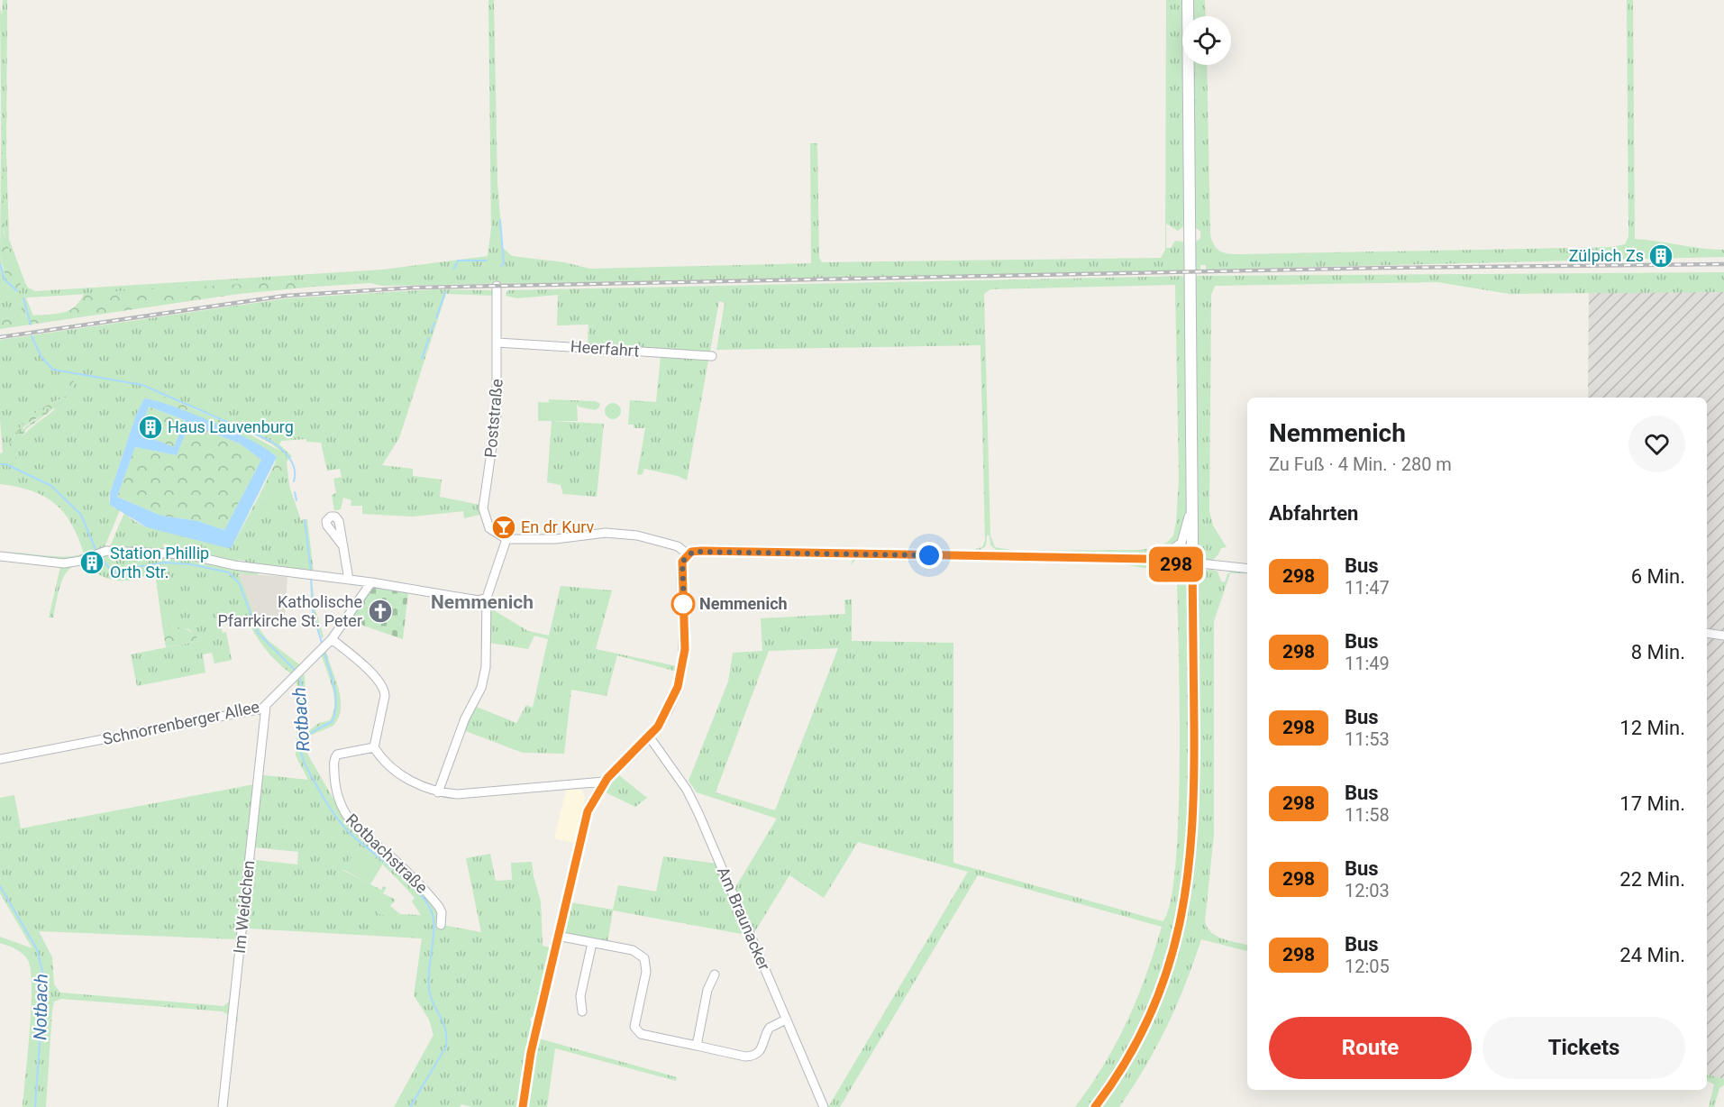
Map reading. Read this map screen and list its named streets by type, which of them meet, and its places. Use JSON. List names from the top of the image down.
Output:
{
  "streets": {
    "street": [
      "Heerfahrt",
      "Poststraße",
      "Schnorrenberger Allee",
      "Rotbachstraße",
      "Im Weidchen",
      "Am Braunacker"
    ]
  },
  "crossings": [
    ["Heerfahrt", "Poststraße"],
    ["Schnorrenberger Allee", "Im Weidchen"]
  ],
  "districts": ["Nemmenich"],
  "water": ["Rotbach", "Notbach"],
  "places": {
    "building": ["Zülpich Zs", "Haus Lauvenburg", "Station Phillip Orth Str."],
    "bar": ["En dr Kurv"],
    "other": ["Nemmenich"],
    "church": ["Katholische Pfarrkirche St. Peter"]
  },
  "lines": ["bus line 298"],
  "page": {
    "on_map": "298",
    "heading": [
      ["Nemmenich", "Zu Fuß · 4 Min. · 280 m"],
      "Abfahrten"
    ],
    "list": [
      {
        "mark": "298",
        "name": "Bus",
        "note": "11:47",
        "value": "6 Min."
      },
      {
        "mark": "298",
        "name": "Bus",
        "note": "11:49",
        "value": "8 Min."
      },
      {
        "mark": "298",
        "name": "Bus",
        "note": "11:53",
        "value": "12 Min."
      },
      {
        "mark": "298",
        "name": "Bus",
        "note": "11:58",
        "value": "17 Min."
      },
      {
        "mark": "298",
        "name": "Bus",
        "note": "12:03",
        "value": "22 Min."
      },
      {
        "mark": "298",
        "name": "Bus",
        "note": "12:05",
        "value": "24 Min."
      }
    ],
    "buttons": ["Route", "Tickets"]
  }
}
